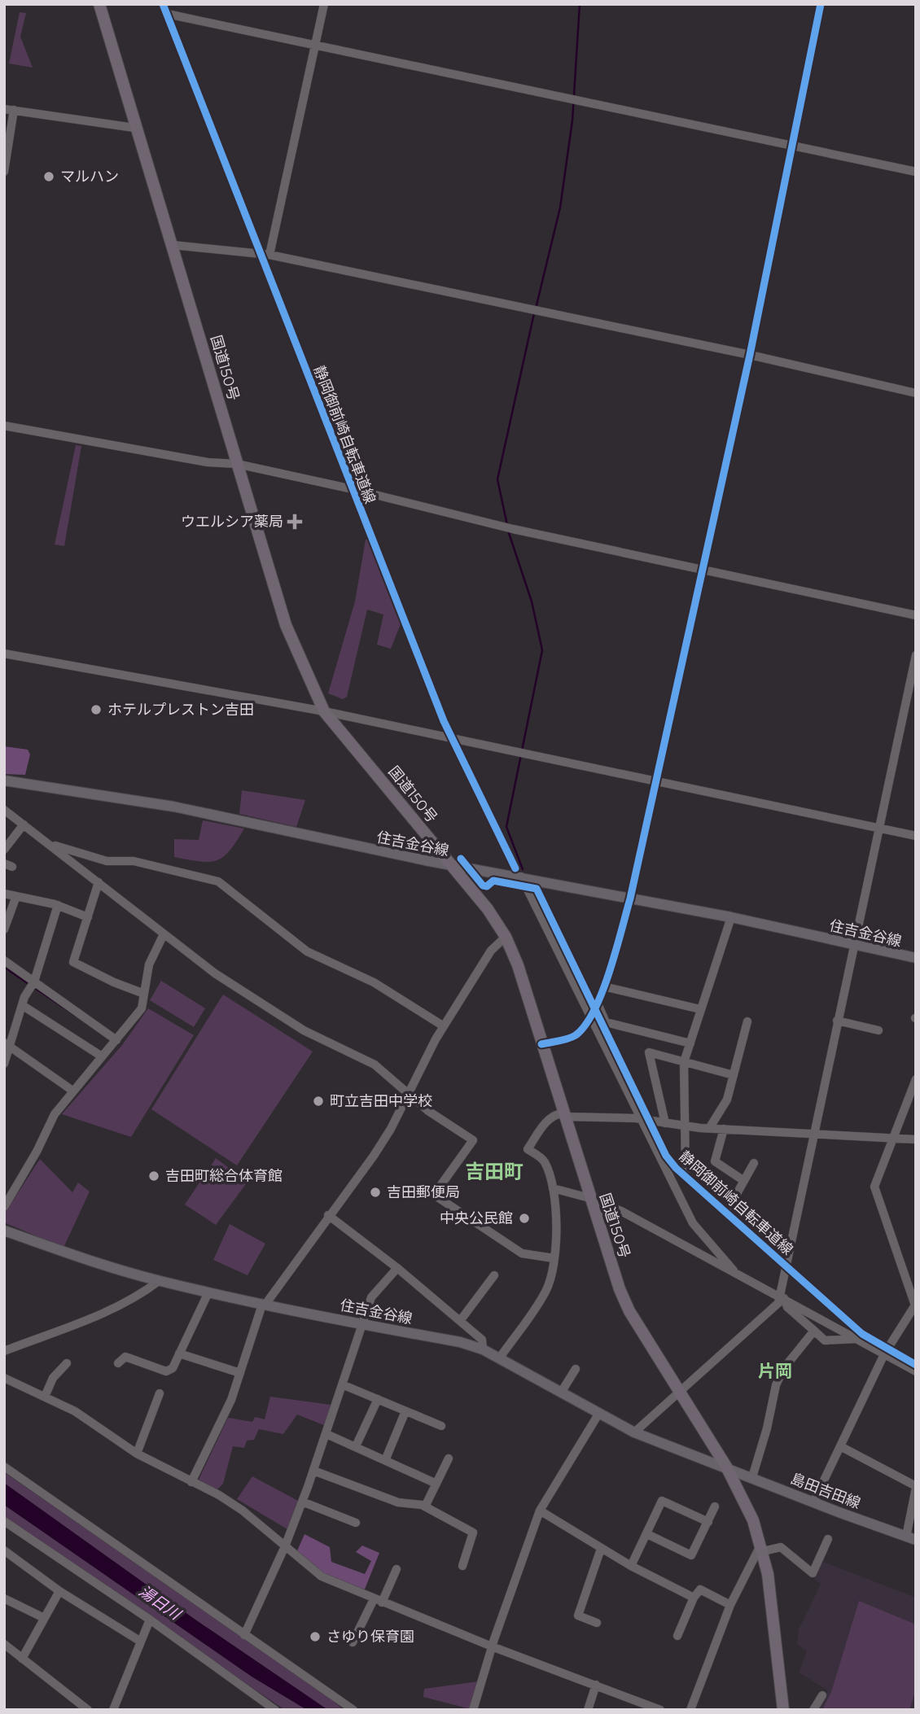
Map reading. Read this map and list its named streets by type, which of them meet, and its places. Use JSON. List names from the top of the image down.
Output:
{
  "streets": {
    "highway": ["国道150号"],
    "main road": ["住吉金谷線", "島田吉田線"],
    "cycle path": ["静岡御前崎自転車道線"]
  },
  "crossings": [
    ["国道150号", "住吉金谷線"],
    ["国道150号", "島田吉田線"],
    ["住吉金谷線", "島田吉田線"]
  ],
  "districts": ["吉田町", "片岡"],
  "water": ["湯日川"],
  "places": {
    "other": [
      "マルハン",
      "ホテルプレストン吉田",
      "町立吉田中学校",
      "吉田町総合体育館",
      "吉田郵便局",
      "中央公民館",
      "さゆり保育園"
    ],
    "health": ["ウエルシア薬局"]
  }
}
